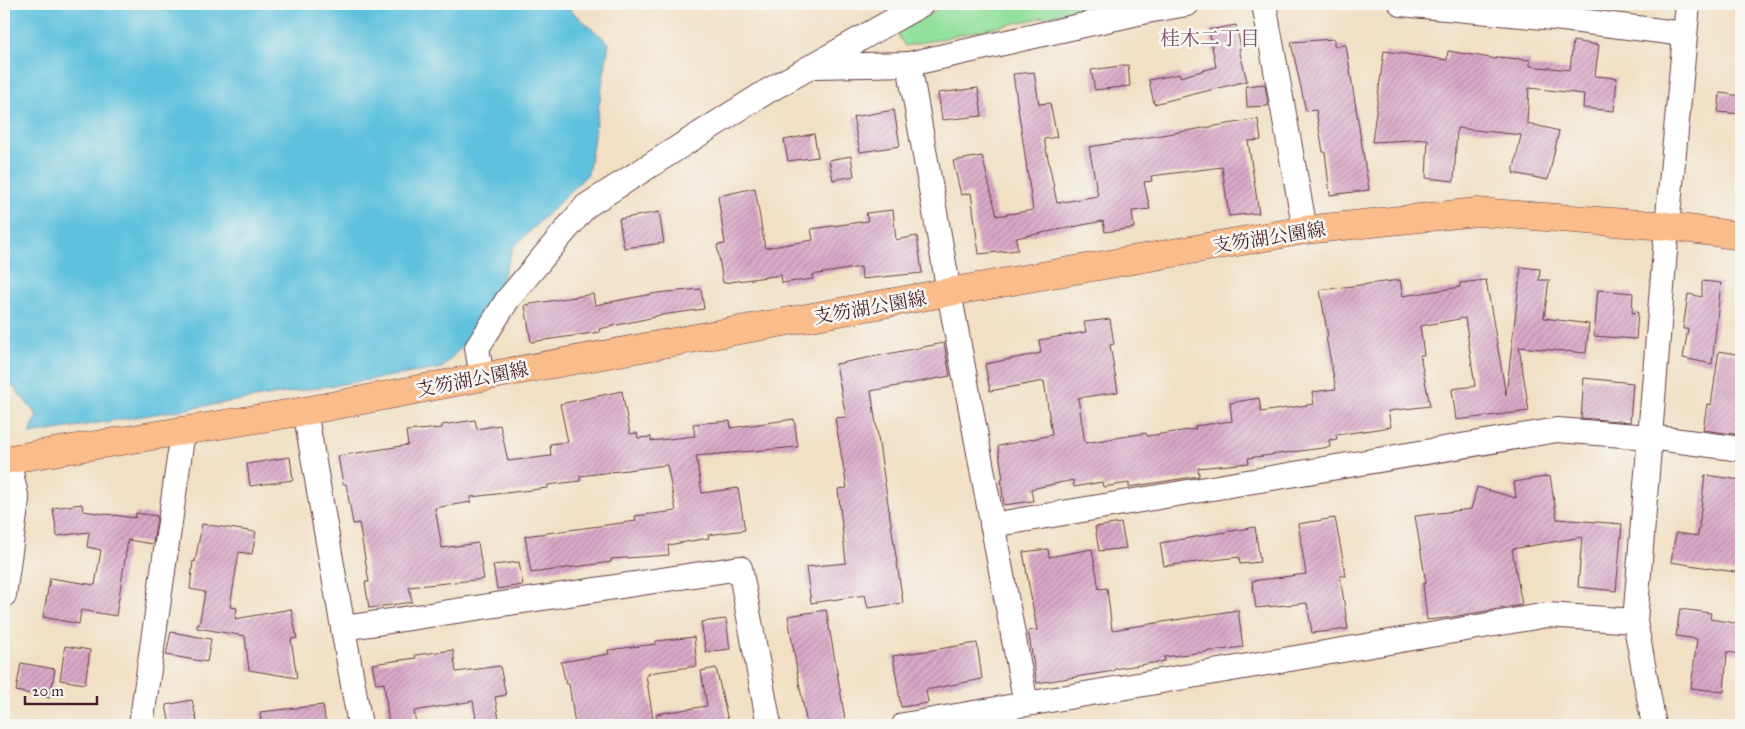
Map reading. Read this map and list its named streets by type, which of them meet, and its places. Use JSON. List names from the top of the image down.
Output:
{
  "streets": {
    "main road": ["支笏湖公園線"]
  },
  "districts": ["桂木二丁目"],
  "scale_bar": "20 m"
}
